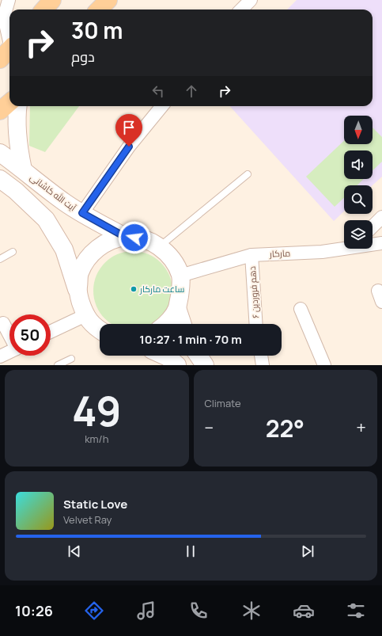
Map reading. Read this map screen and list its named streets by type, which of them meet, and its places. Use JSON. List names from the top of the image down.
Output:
{
  "streets": {
    "main road": ["آیت الله کاشانی"],
    "street": ["مارکار", "دهم فروردین ۶"]
  },
  "crossings": [
    ["مارکار", "دهم فروردین ۶"]
  ],
  "places": ["ساعت مارکار"],
  "north": "bottom",
  "page": {
    "turn": ["30 m", "دوم"],
    "limit": "50",
    "trip": "10:27 · 1 min · 70 m",
    "tile": [
      ["49", "km/h"],
      "Climate"
    ],
    "heat": ["−", "22°", "+"],
    "song": ["Static Love", "Velvet Ray"],
    "tabs": "10:26"
  }
}
